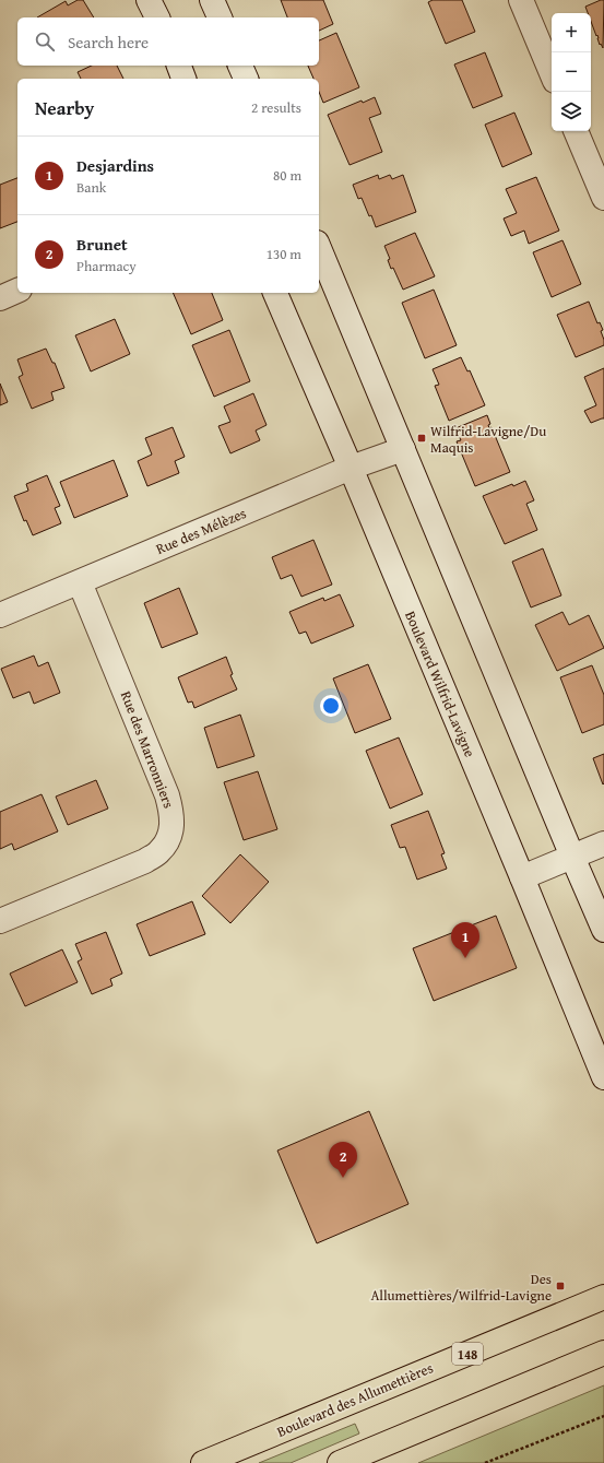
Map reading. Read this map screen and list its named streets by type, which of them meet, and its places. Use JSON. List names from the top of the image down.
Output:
{
  "streets": {
    "highway": ["148", "Boulevard des Allumettières"],
    "street": ["Rue des Mélèzes", "Boulevard Wilfrid-Lavigne", "Rue des Marronniers"]
  },
  "crossings": [
    ["Rue des Mélèzes", "Boulevard Wilfrid-Lavigne"],
    ["Rue des Mélèzes", "Rue des Marronniers"]
  ],
  "places": {
    "transit": ["Wilfrid-Lavigne/Du Maquis", "Des Allumettières/Wilfrid-Lavigne"]
  },
  "page": {
    "map_buttons": ["+", "−"],
    "search": "Search here",
    "heading": ["Nearby", "2 results"],
    "list": [
      {
        "mark": "1",
        "name": "Desjardins",
        "note": "Bank",
        "value": "80 m"
      },
      {
        "mark": "2",
        "name": "Brunet",
        "note": "Pharmacy",
        "value": "130 m"
      }
    ],
    "pins": ["1", "2"]
  }
}
